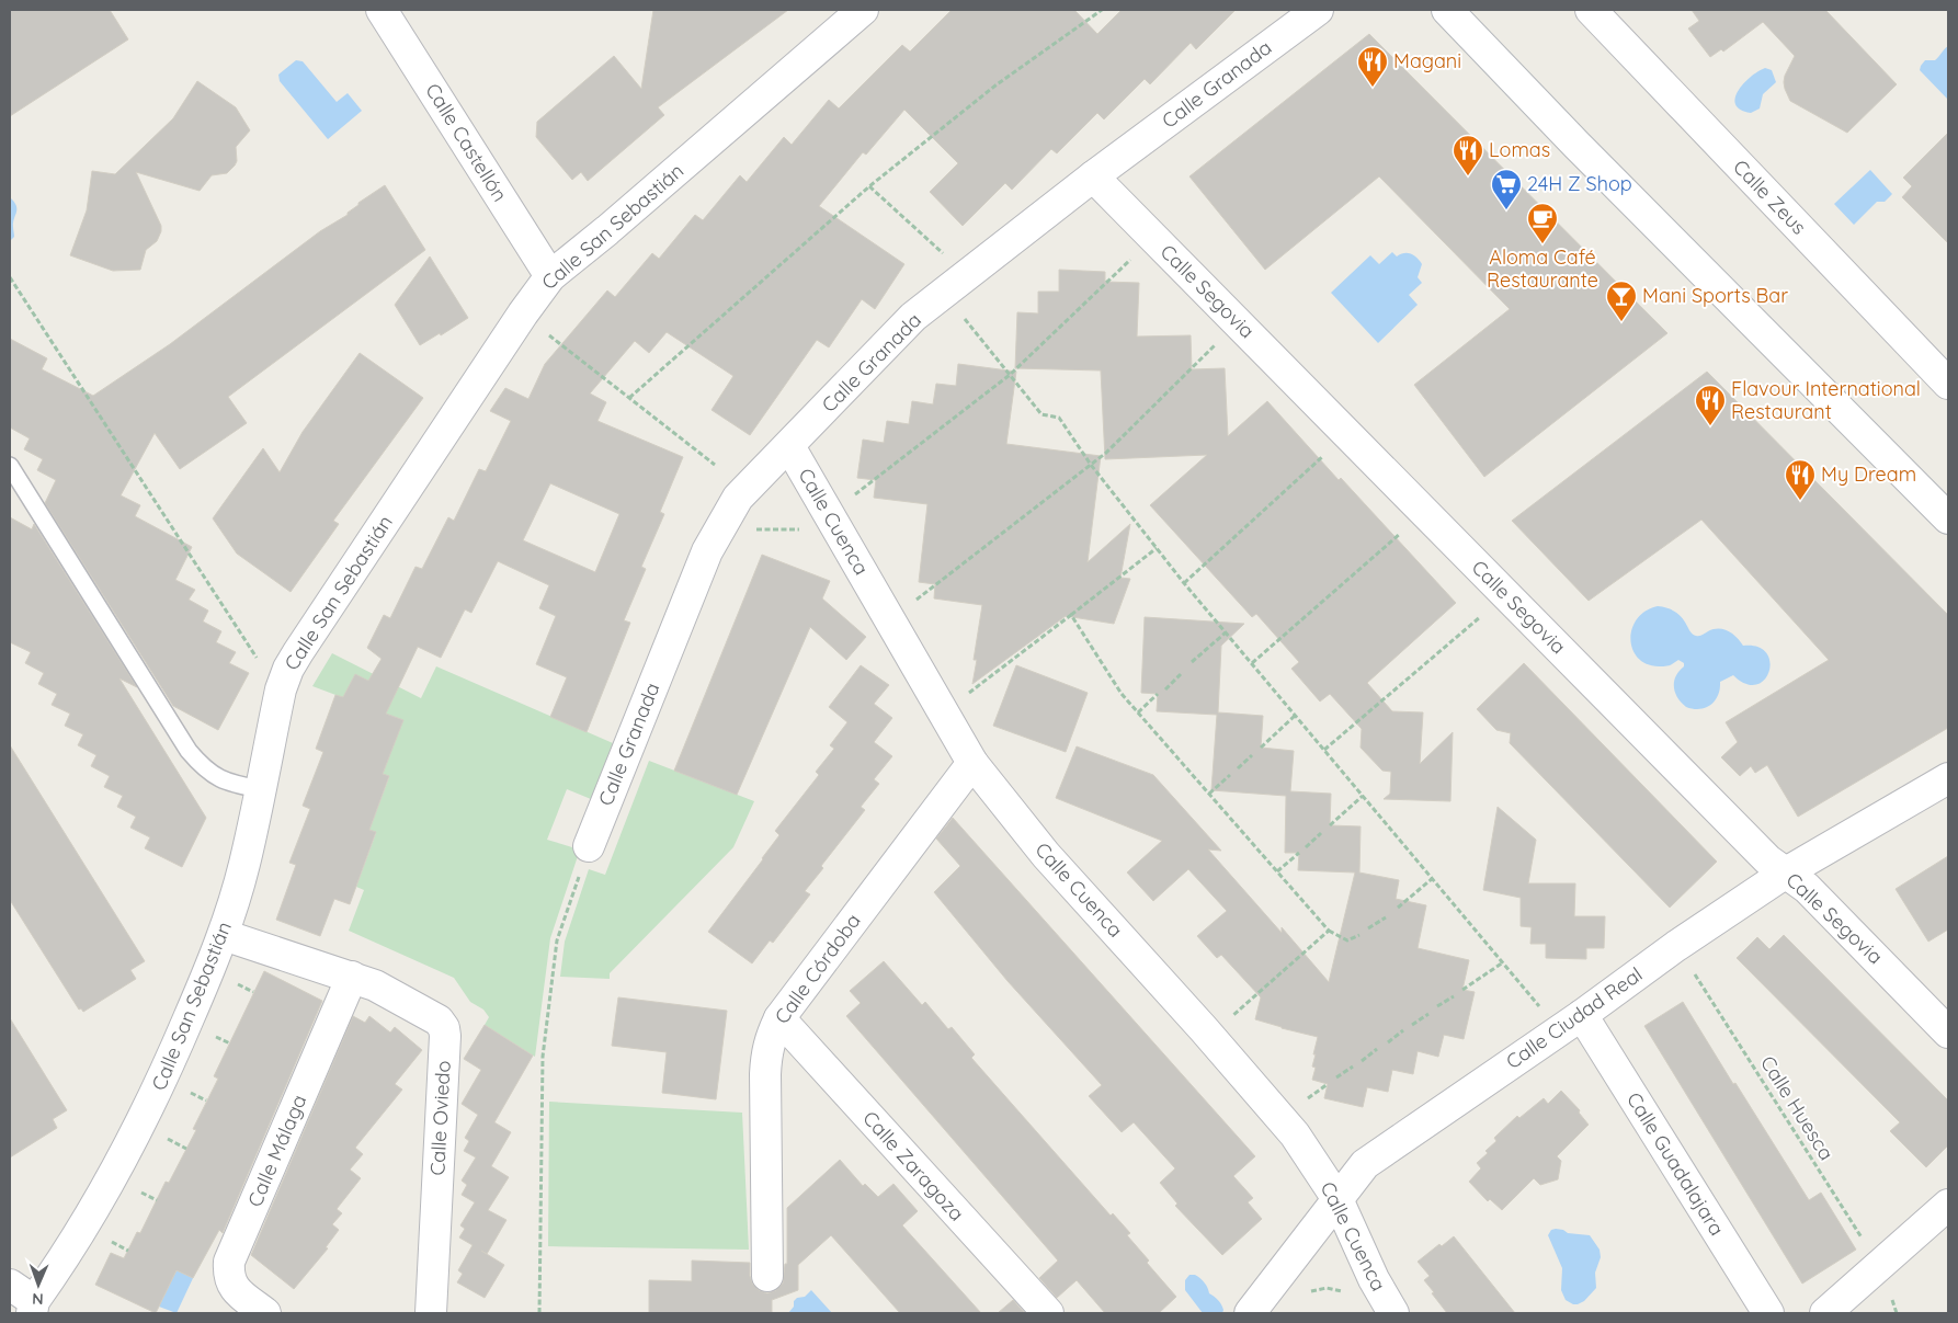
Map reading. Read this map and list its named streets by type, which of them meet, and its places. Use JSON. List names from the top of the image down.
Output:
{
  "streets": {
    "street": [
      "Calle Granada",
      "Calle Castellón",
      "Calle Zeus",
      "Calle San Sebastián",
      "Calle Segovia",
      "Calle Cuenca",
      "Calle Córdoba",
      "Calle Ciudad Real",
      "Calle Oviedo",
      "Calle Málaga",
      "Calle Guadalajara",
      "Calle Zaragoza"
    ],
    "path": ["Calle Huesca"]
  },
  "crossings": [
    ["Calle Granada", "Calle Segovia"],
    ["Calle Granada", "Calle Cuenca"],
    ["Calle Castellón", "Calle San Sebastián"],
    ["Calle San Sebastián", "Calle Oviedo"],
    ["Calle Segovia", "Calle Ciudad Real"],
    ["Calle Cuenca", "Calle Córdoba"],
    ["Calle Cuenca", "Calle Ciudad Real"],
    ["Calle Córdoba", "Calle Zaragoza"],
    ["Calle Ciudad Real", "Calle Huesca"],
    ["Calle Ciudad Real", "Calle Guadalajara"],
    ["Calle Oviedo", "Calle Málaga"]
  ],
  "places": {
    "restaurant": [
      "Magani",
      "Lomas",
      "Flavour International Restaurant",
      "My Dream"
    ],
    "supermarket": ["24H Z Shop"],
    "cafe": ["Aloma Café Restaurante"],
    "bar": ["Mani Sports Bar"]
  },
  "north": "bottom"
}
